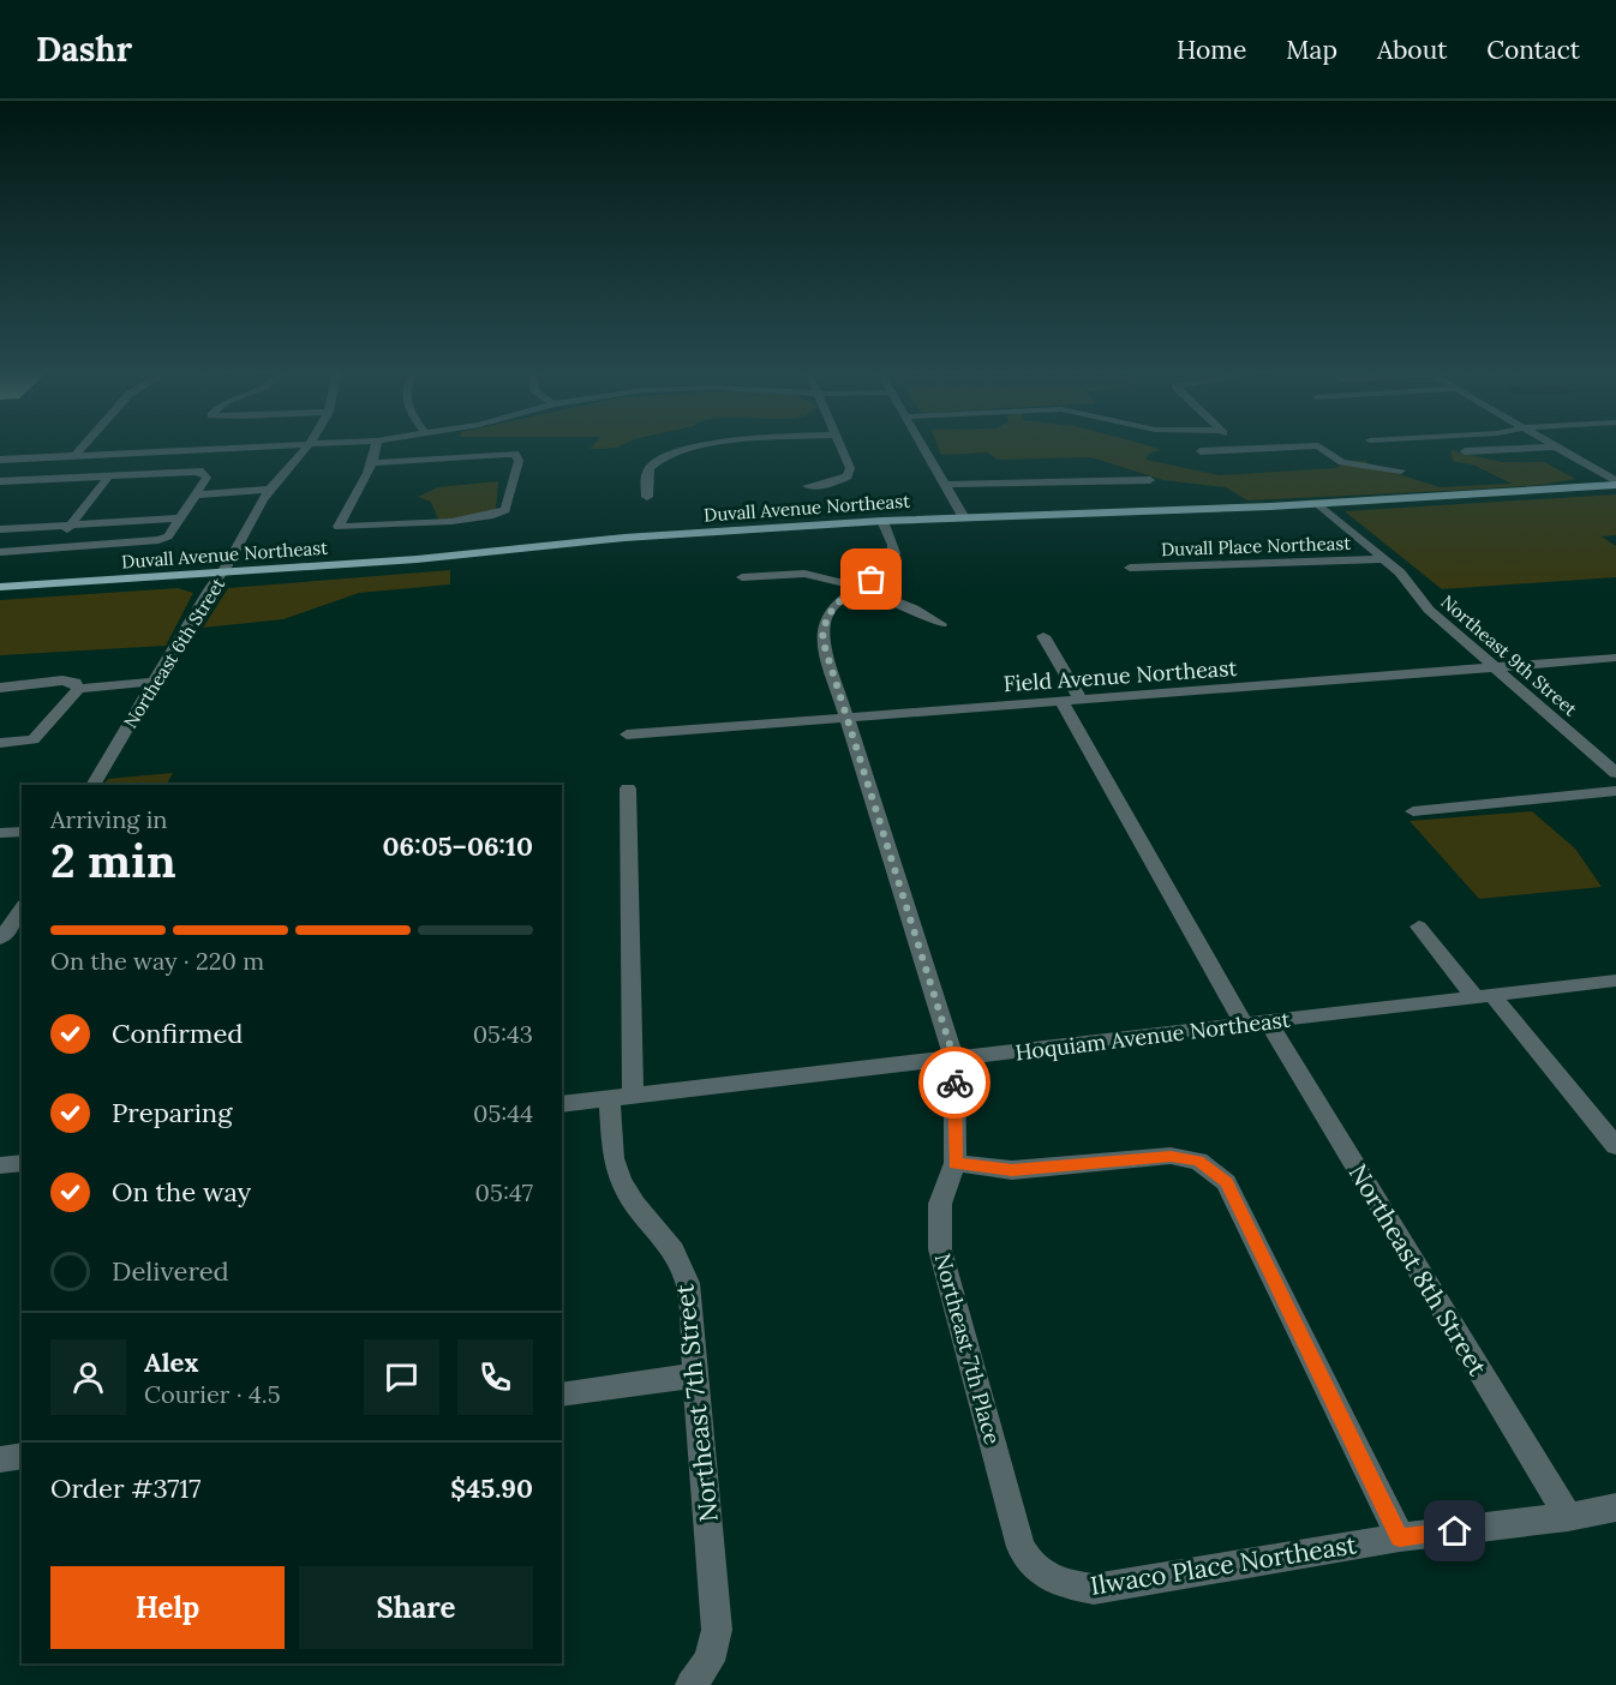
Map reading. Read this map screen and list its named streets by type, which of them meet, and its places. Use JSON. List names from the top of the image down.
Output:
{
  "streets": {
    "main road": ["Duvall Avenue Northeast"],
    "street": [
      "Duvall Place Northeast",
      "Northeast 6th Street",
      "Northeast 9th Street",
      "Field Avenue Northeast",
      "Hoquiam Avenue Northeast",
      "Northeast 8th Street",
      "Northeast 7th Place",
      "Northeast 7th Street",
      "Ilwaco Place Northeast"
    ]
  },
  "crossings": [
    ["Duvall Avenue Northeast", "Northeast 6th Street"],
    ["Duvall Avenue Northeast", "Northeast 9th Street"],
    ["Duvall Avenue Northeast", "Northeast 7th Place"],
    ["Duvall Place Northeast", "Northeast 9th Street"],
    ["Northeast 9th Street", "Field Avenue Northeast"],
    ["Field Avenue Northeast", "Northeast 8th Street"],
    ["Field Avenue Northeast", "Northeast 7th Place"],
    ["Hoquiam Avenue Northeast", "Northeast 8th Street"],
    ["Hoquiam Avenue Northeast", "Northeast 7th Place"],
    ["Hoquiam Avenue Northeast", "Northeast 7th Street"],
    ["Northeast 8th Street", "Ilwaco Place Northeast"],
    ["Northeast 7th Place", "Ilwaco Place Northeast"]
  ],
  "page": {
    "header": "Dashr",
    "nav": [
      "Home",
      "Map",
      "About",
      "Contact"
    ],
    "heading": ["2 min", "Arriving in", "06:05–06:10"],
    "panel": [
      "Alex",
      "Courier · 4.5",
      "Order #3717",
      "$45.90"
    ],
    "bar": "On the way · 220 m",
    "list": [
      ["Confirmed", "05:43"],
      ["Preparing", "05:44"],
      ["On the way", "05:47"],
      "Delivered"
    ],
    "buttons": ["Help", "Share"]
  }
}
